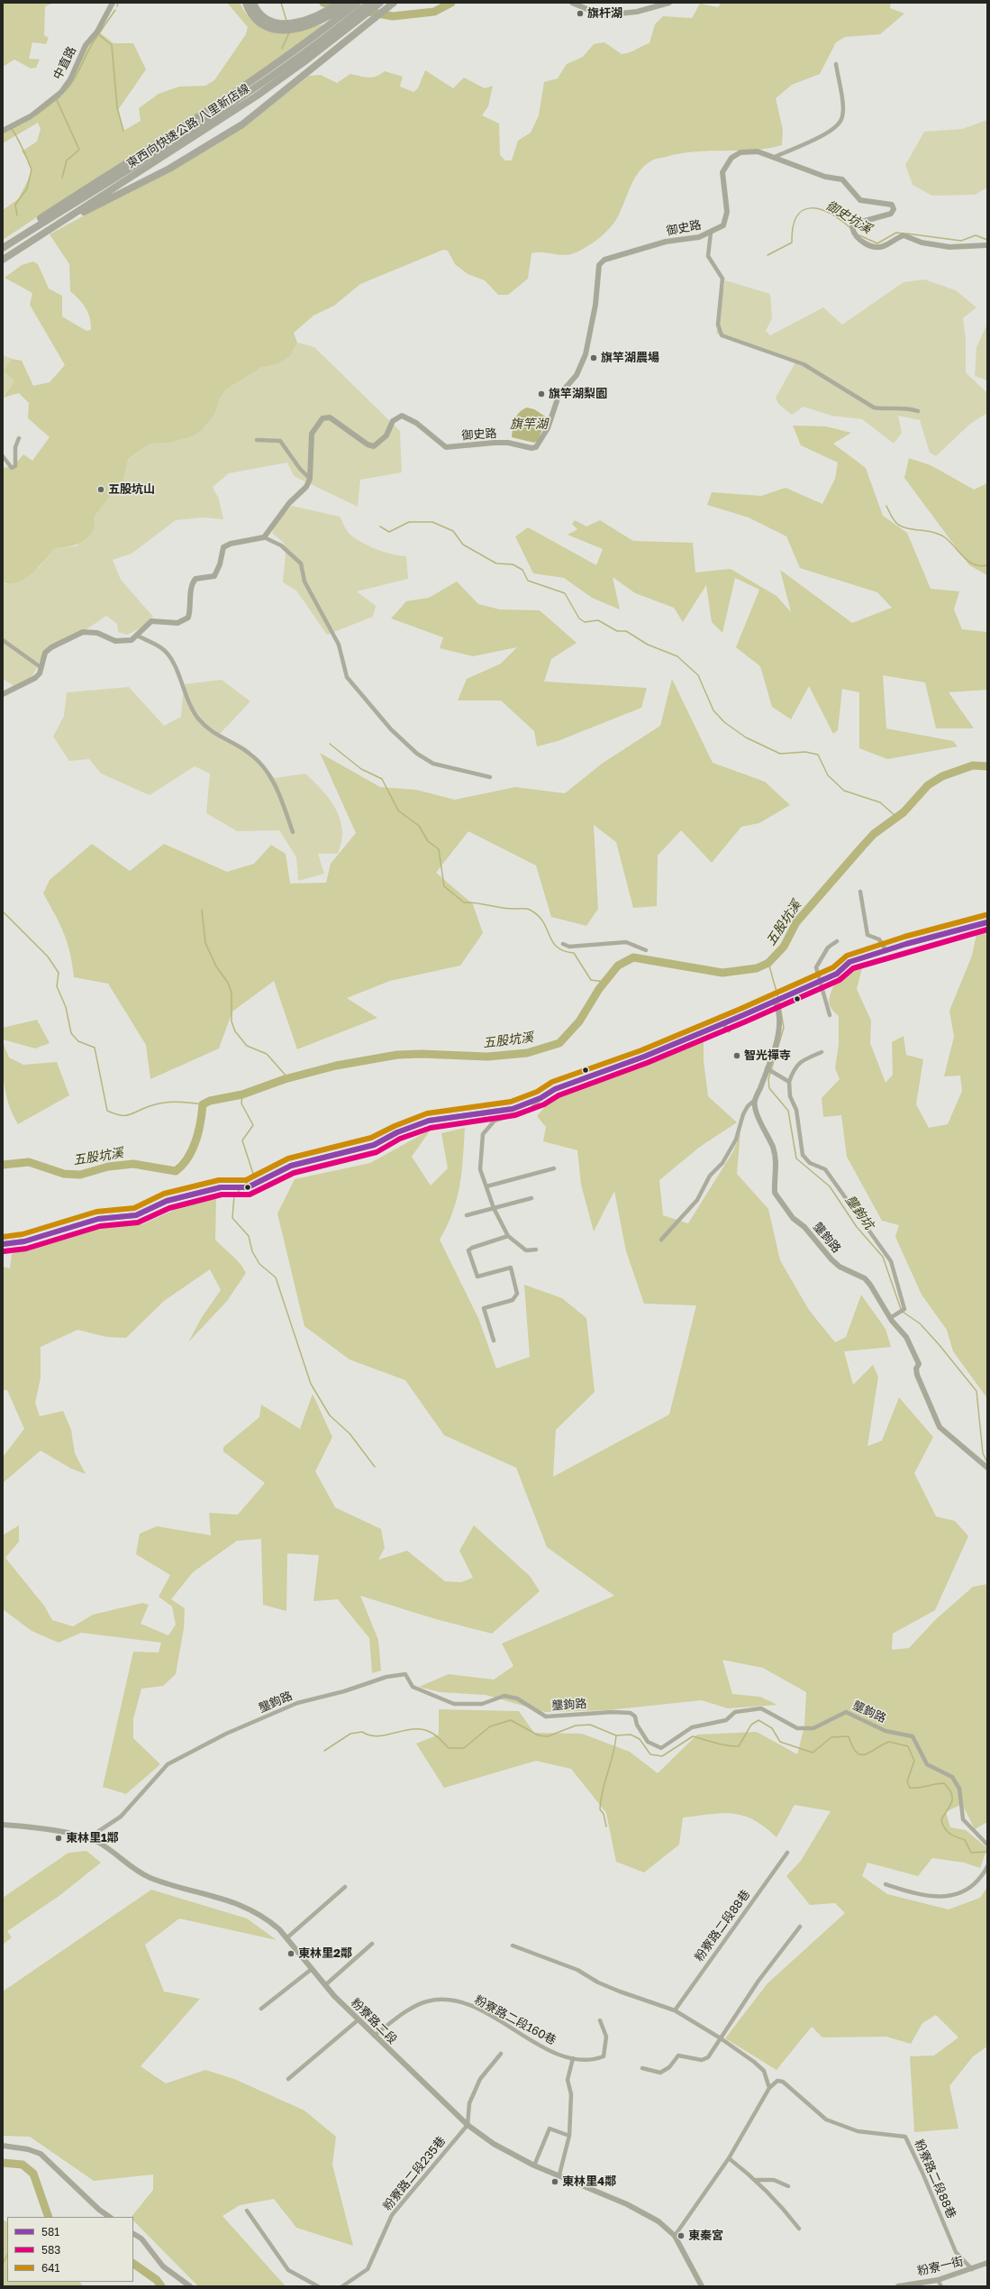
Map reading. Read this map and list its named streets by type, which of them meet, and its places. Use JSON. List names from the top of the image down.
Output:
{
  "streets": {
    "highway": ["東西向快速公路 八里新店線"],
    "street": [
      "中直路",
      "御史路",
      "壟鉤路",
      "粉寮路二段88巷",
      "粉寮路二段160巷",
      "粉寮路二段",
      "粉寮路二段235巷",
      "粉寮一街"
    ]
  },
  "crossings": [
    ["壟鉤路", "粉寮路二段"],
    ["粉寮路二段88巷", "粉寮一街"],
    ["粉寮路二段160巷", "粉寮路二段"],
    ["粉寮路二段", "粉寮路二段235巷"]
  ],
  "water": [
    "御史坑溪",
    "旗竿湖",
    "五股坑溪",
    "壟鉤坑"
  ],
  "places": [
    "旗杆湖",
    "旗竿湖農場",
    "旗竿湖梨園",
    "五股坑山",
    "智光禪寺",
    "東林里1鄰",
    "東林里2鄰",
    "東林里4鄰",
    "東秦宮"
  ],
  "lines": ["transit line 641", "transit line 581", "transit line 583"],
  "legend": ["581", "583", "641"]
}
